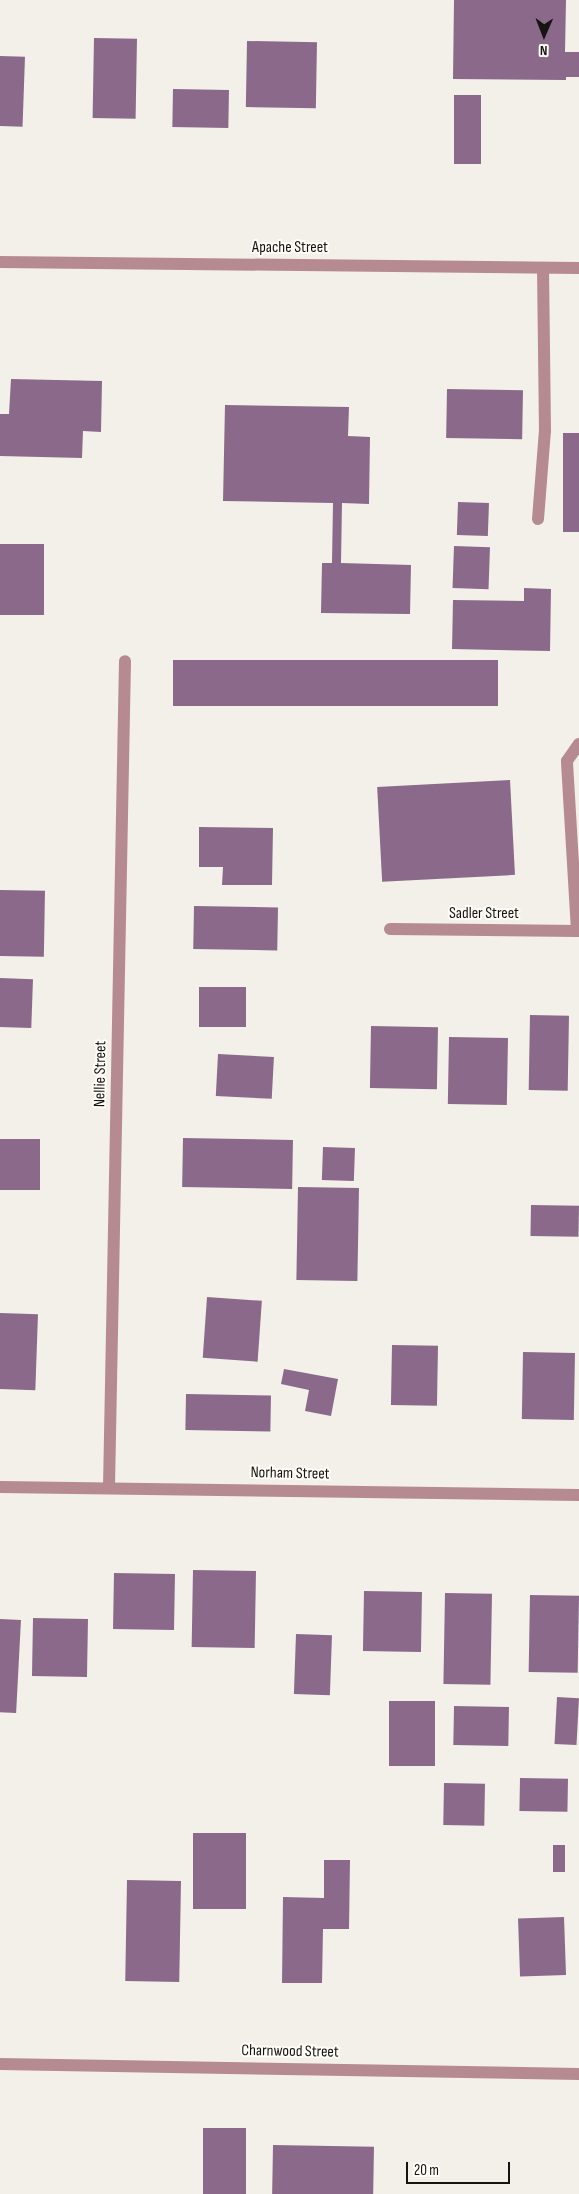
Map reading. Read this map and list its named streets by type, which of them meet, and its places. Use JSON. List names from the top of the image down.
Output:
{
  "streets": {
    "street": [
      "Apache Street",
      "Sadler Street",
      "Nellie Street",
      "Norham Street",
      "Charnwood Street"
    ]
  },
  "crossings": [
    ["Nellie Street", "Norham Street"]
  ],
  "scale_bar": "20 m",
  "north": "bottom"
}
